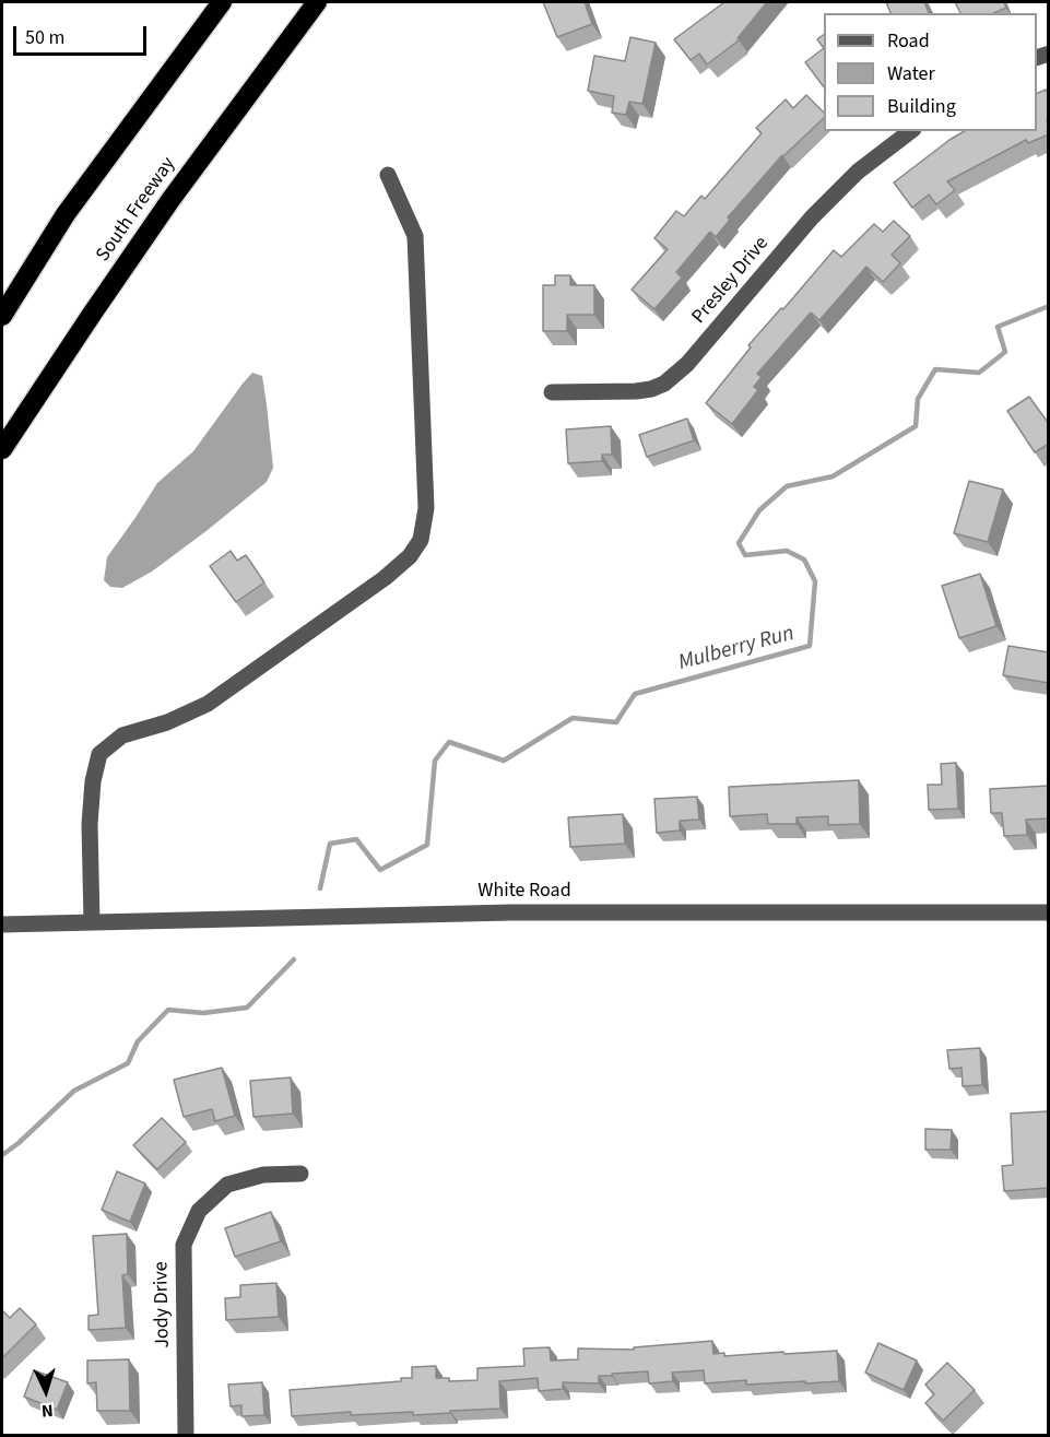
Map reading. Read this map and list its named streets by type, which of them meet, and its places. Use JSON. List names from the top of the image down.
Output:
{
  "streets": {
    "highway": ["South Freeway"],
    "street": ["Presley Drive", "White Road", "Jody Drive"]
  },
  "water": ["Mulberry Run"],
  "legend": ["Road", "Water", "Building"],
  "scale_bar": "50 m",
  "north": "bottom"
}
